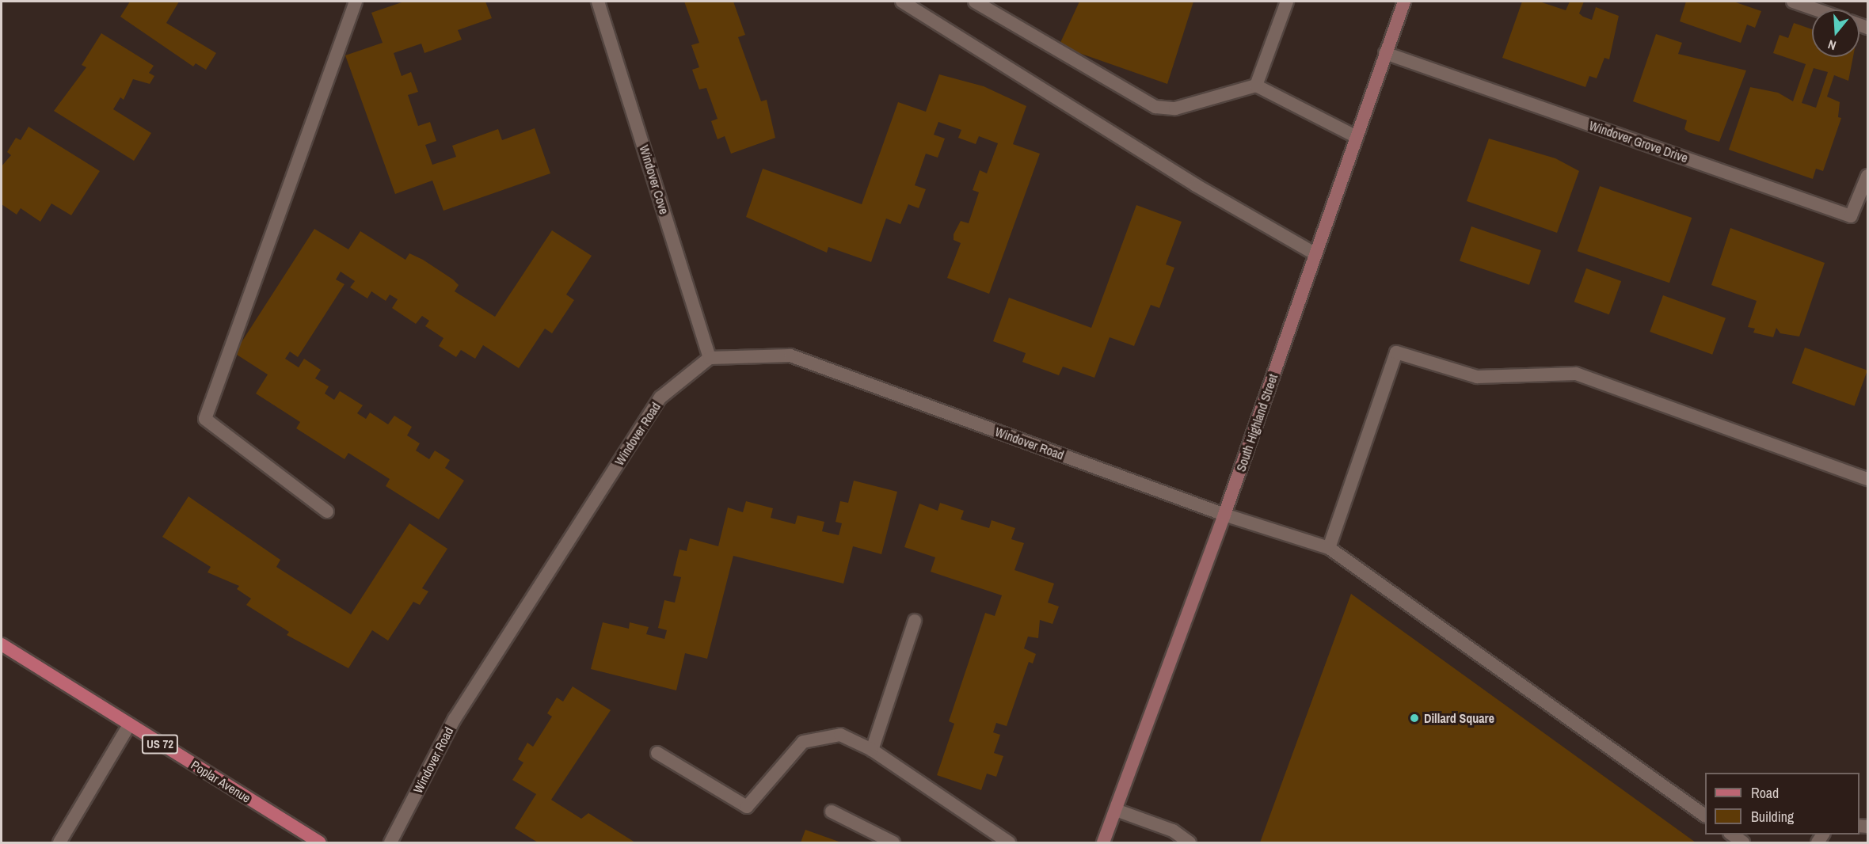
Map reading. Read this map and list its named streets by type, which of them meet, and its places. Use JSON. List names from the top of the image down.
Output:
{
  "streets": {
    "main road": ["South Highland Street", "US 72", "Poplar Avenue"],
    "street": ["Windover Grove Drive", "Windover Cove", "Windover Road"]
  },
  "crossings": [
    ["Windover Grove Drive", "South Highland Street"],
    ["Windover Cove", "Windover Road"],
    ["South Highland Street", "Windover Road"]
  ],
  "places": ["Dillard Square"],
  "legend": ["Road", "Building"],
  "north": "bottom"
}
